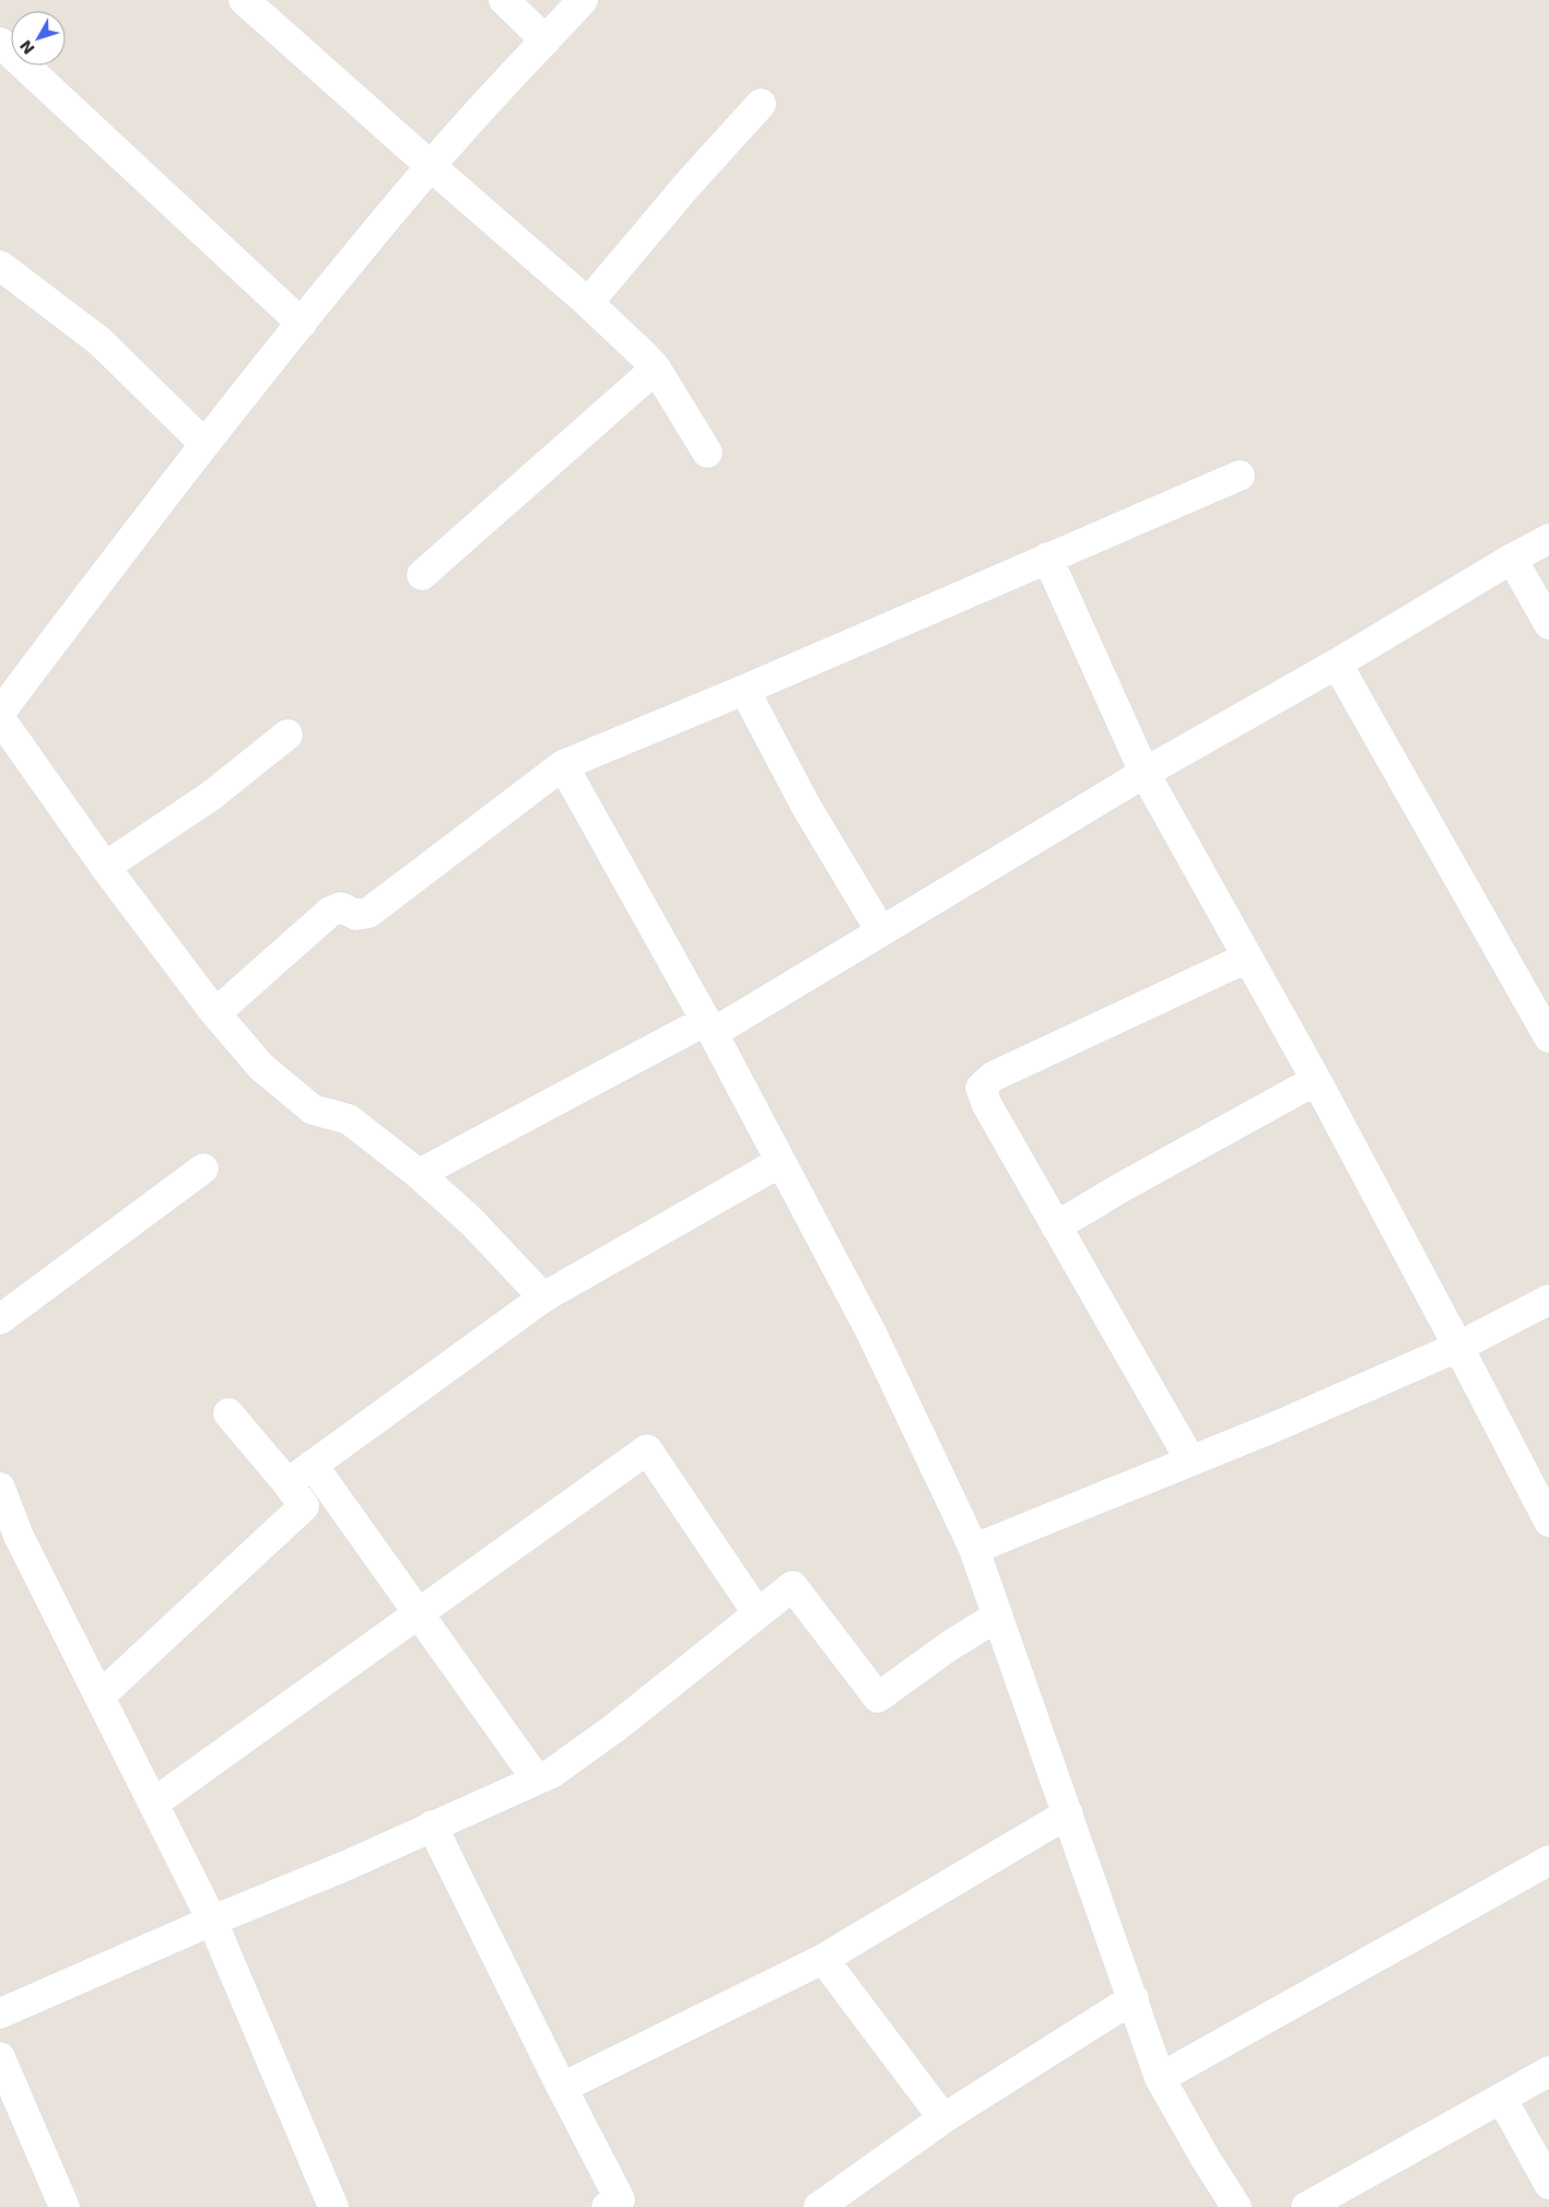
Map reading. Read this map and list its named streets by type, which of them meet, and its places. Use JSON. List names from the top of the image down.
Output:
{
  "north": "bottom left"
}
